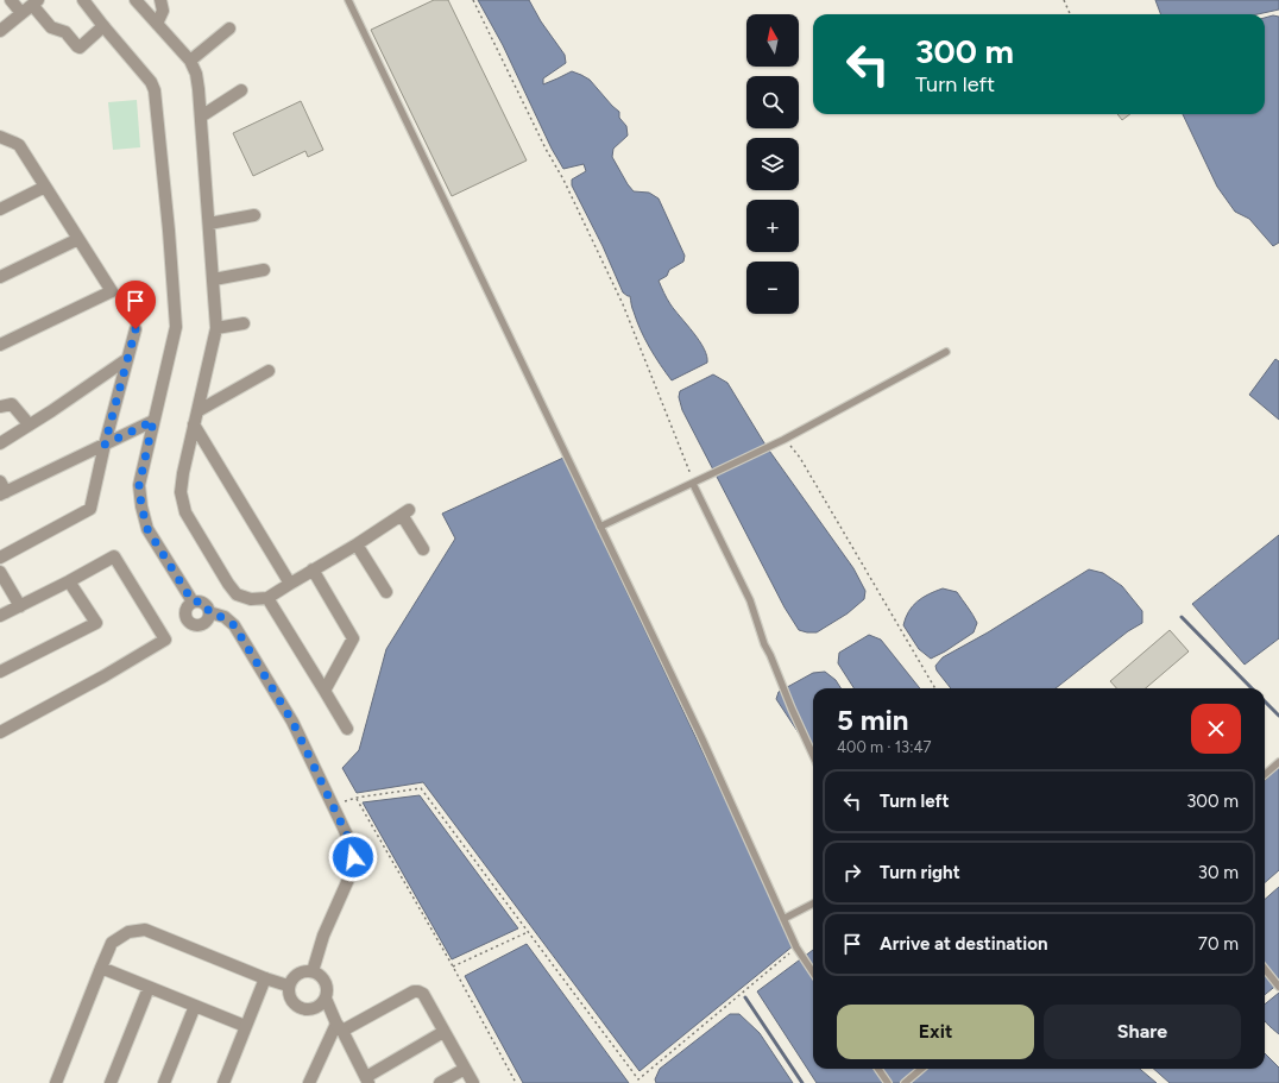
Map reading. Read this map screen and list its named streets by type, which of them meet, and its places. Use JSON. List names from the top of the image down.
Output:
{
  "north": "top",
  "page": {
    "map_buttons": ["+", "−"],
    "turn": ["300 m", "Turn left"],
    "heading": ["5 min", "400 m · 13:47"],
    "list": [
      {
        "name": "Turn left",
        "value": "300 m"
      },
      {
        "name": "Turn right",
        "value": "30 m"
      },
      {
        "name": "Arrive at destination",
        "value": "70 m"
      }
    ],
    "buttons": ["Exit", "Share"]
  }
}
